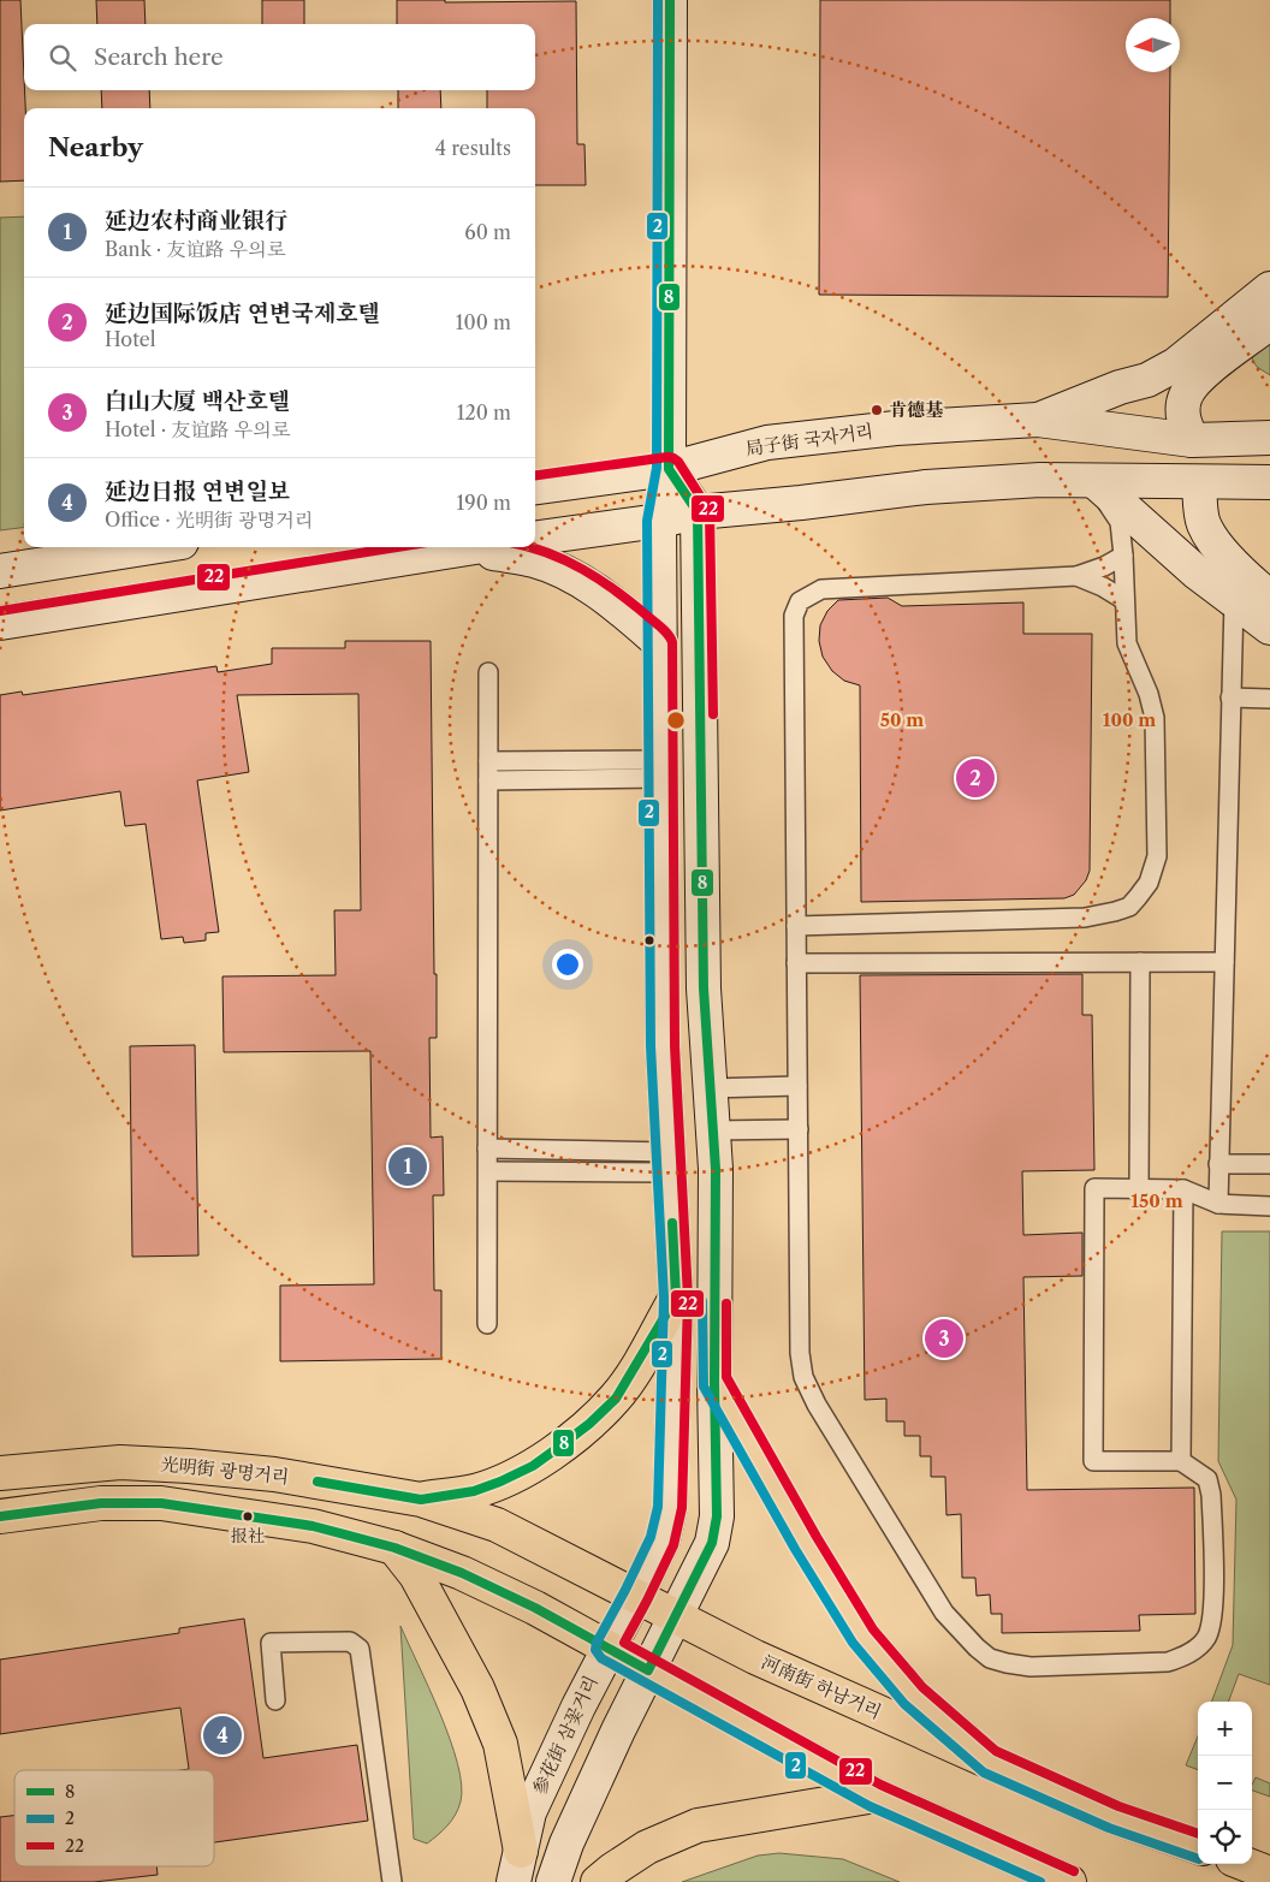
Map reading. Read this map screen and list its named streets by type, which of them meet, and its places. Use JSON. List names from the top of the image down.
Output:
{
  "streets": {
    "main road": [
      "局子街 국자거리",
      "光明街 광명거리",
      "河南街 하남거리",
      "参花街 삼꽃거리"
    ]
  },
  "crossings": [
    ["局子街 국자거리", "参花街 삼꽃거리"],
    ["光明街 광명거리", "河南街 하남거리"],
    ["光明街 광명거리", "参花街 삼꽃거리"]
  ],
  "places": ["肯德基", "报社"],
  "lines": ["transit line 8", "transit line 2", "transit line 22"],
  "legend": ["8", "2", "22"],
  "north": "left",
  "page": {
    "search": "Search here",
    "heading": ["Nearby", "4 results"],
    "list": [
      {
        "mark": "1",
        "name": "延边农村商业银行",
        "note": "Bank · 友谊路 우의로",
        "value": "60 m"
      },
      {
        "mark": "2",
        "name": "延边国际饭店 연변국제호텔",
        "note": "Hotel",
        "value": "100 m"
      },
      {
        "mark": "3",
        "name": "白山大厦 백산호텔",
        "note": "Hotel · 友谊路 우의로",
        "value": "120 m"
      },
      {
        "mark": "4",
        "name": "延边日报 연변일보",
        "note": "Office · 光明街 광명거리",
        "value": "190 m"
      }
    ],
    "pins": [
      "2",
      "1",
      "3",
      "4"
    ],
    "map_buttons": ["+", "−"]
  },
  "rings": ["50 m", "100 m", "150 m"]
}
